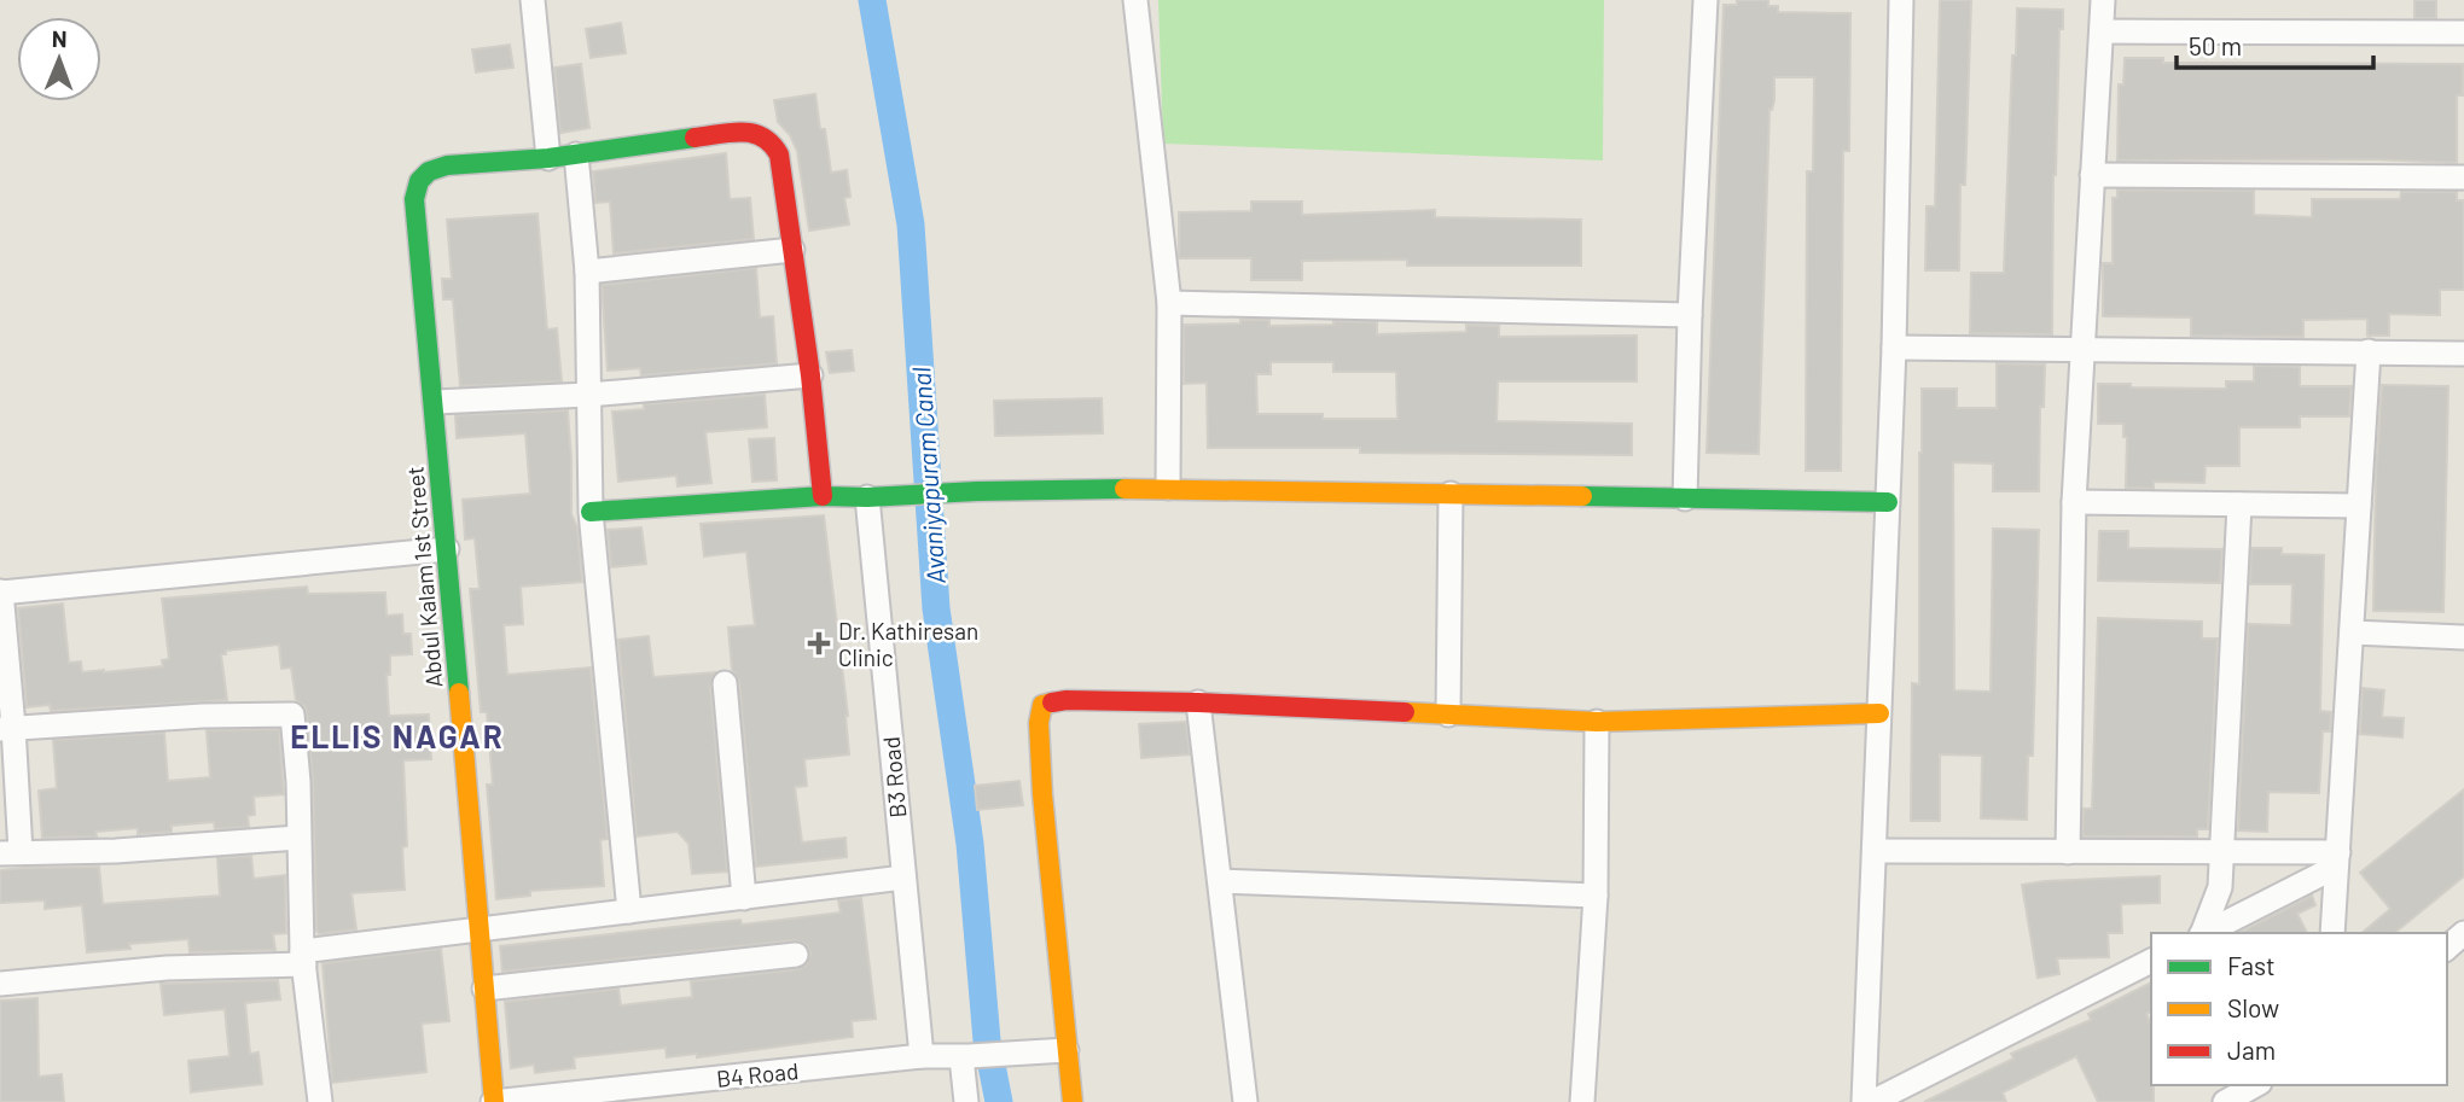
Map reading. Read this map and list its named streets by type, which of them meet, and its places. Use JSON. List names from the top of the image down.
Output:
{
  "streets": {
    "street": ["Abdul Kalam 1st Street", "B3 Road", "B4 Road"]
  },
  "crossings": [
    ["Abdul Kalam 1st Street", "B4 Road"],
    ["B3 Road", "B4 Road"]
  ],
  "districts": ["ELLIS NAGAR"],
  "water": ["Avaniyapuram Canal"],
  "places": {
    "health": ["Dr. Kathiresan Clinic"]
  },
  "legend": ["Fast", "Slow", "Jam"],
  "scale_bar": "50 m",
  "north": "top"
}
